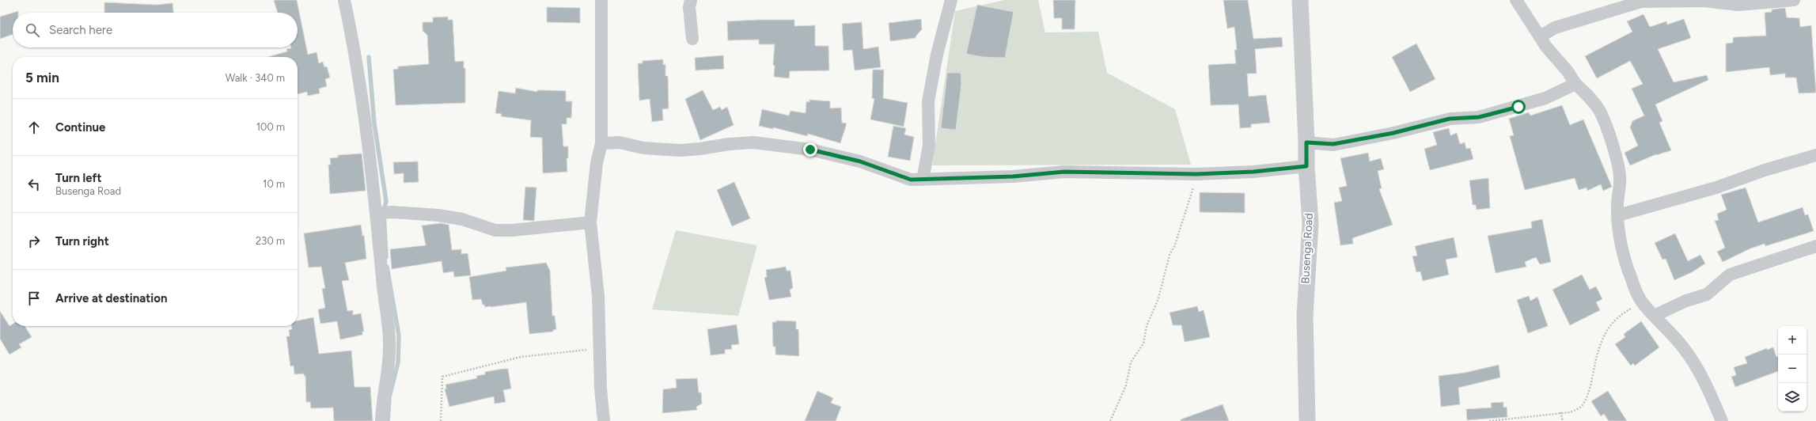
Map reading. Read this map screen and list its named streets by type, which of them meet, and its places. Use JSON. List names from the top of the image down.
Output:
{
  "streets": {
    "street": ["Busenga Road"]
  },
  "page": {
    "search": "Search here",
    "heading": ["5 min", "Walk · 340 m"],
    "list": [
      ["Continue", "100 m"],
      ["Turn left", "Busenga Road", "10 m"],
      ["Turn right", "230 m"],
      "Arrive at destination"
    ],
    "map_buttons": ["+", "−"]
  }
}
